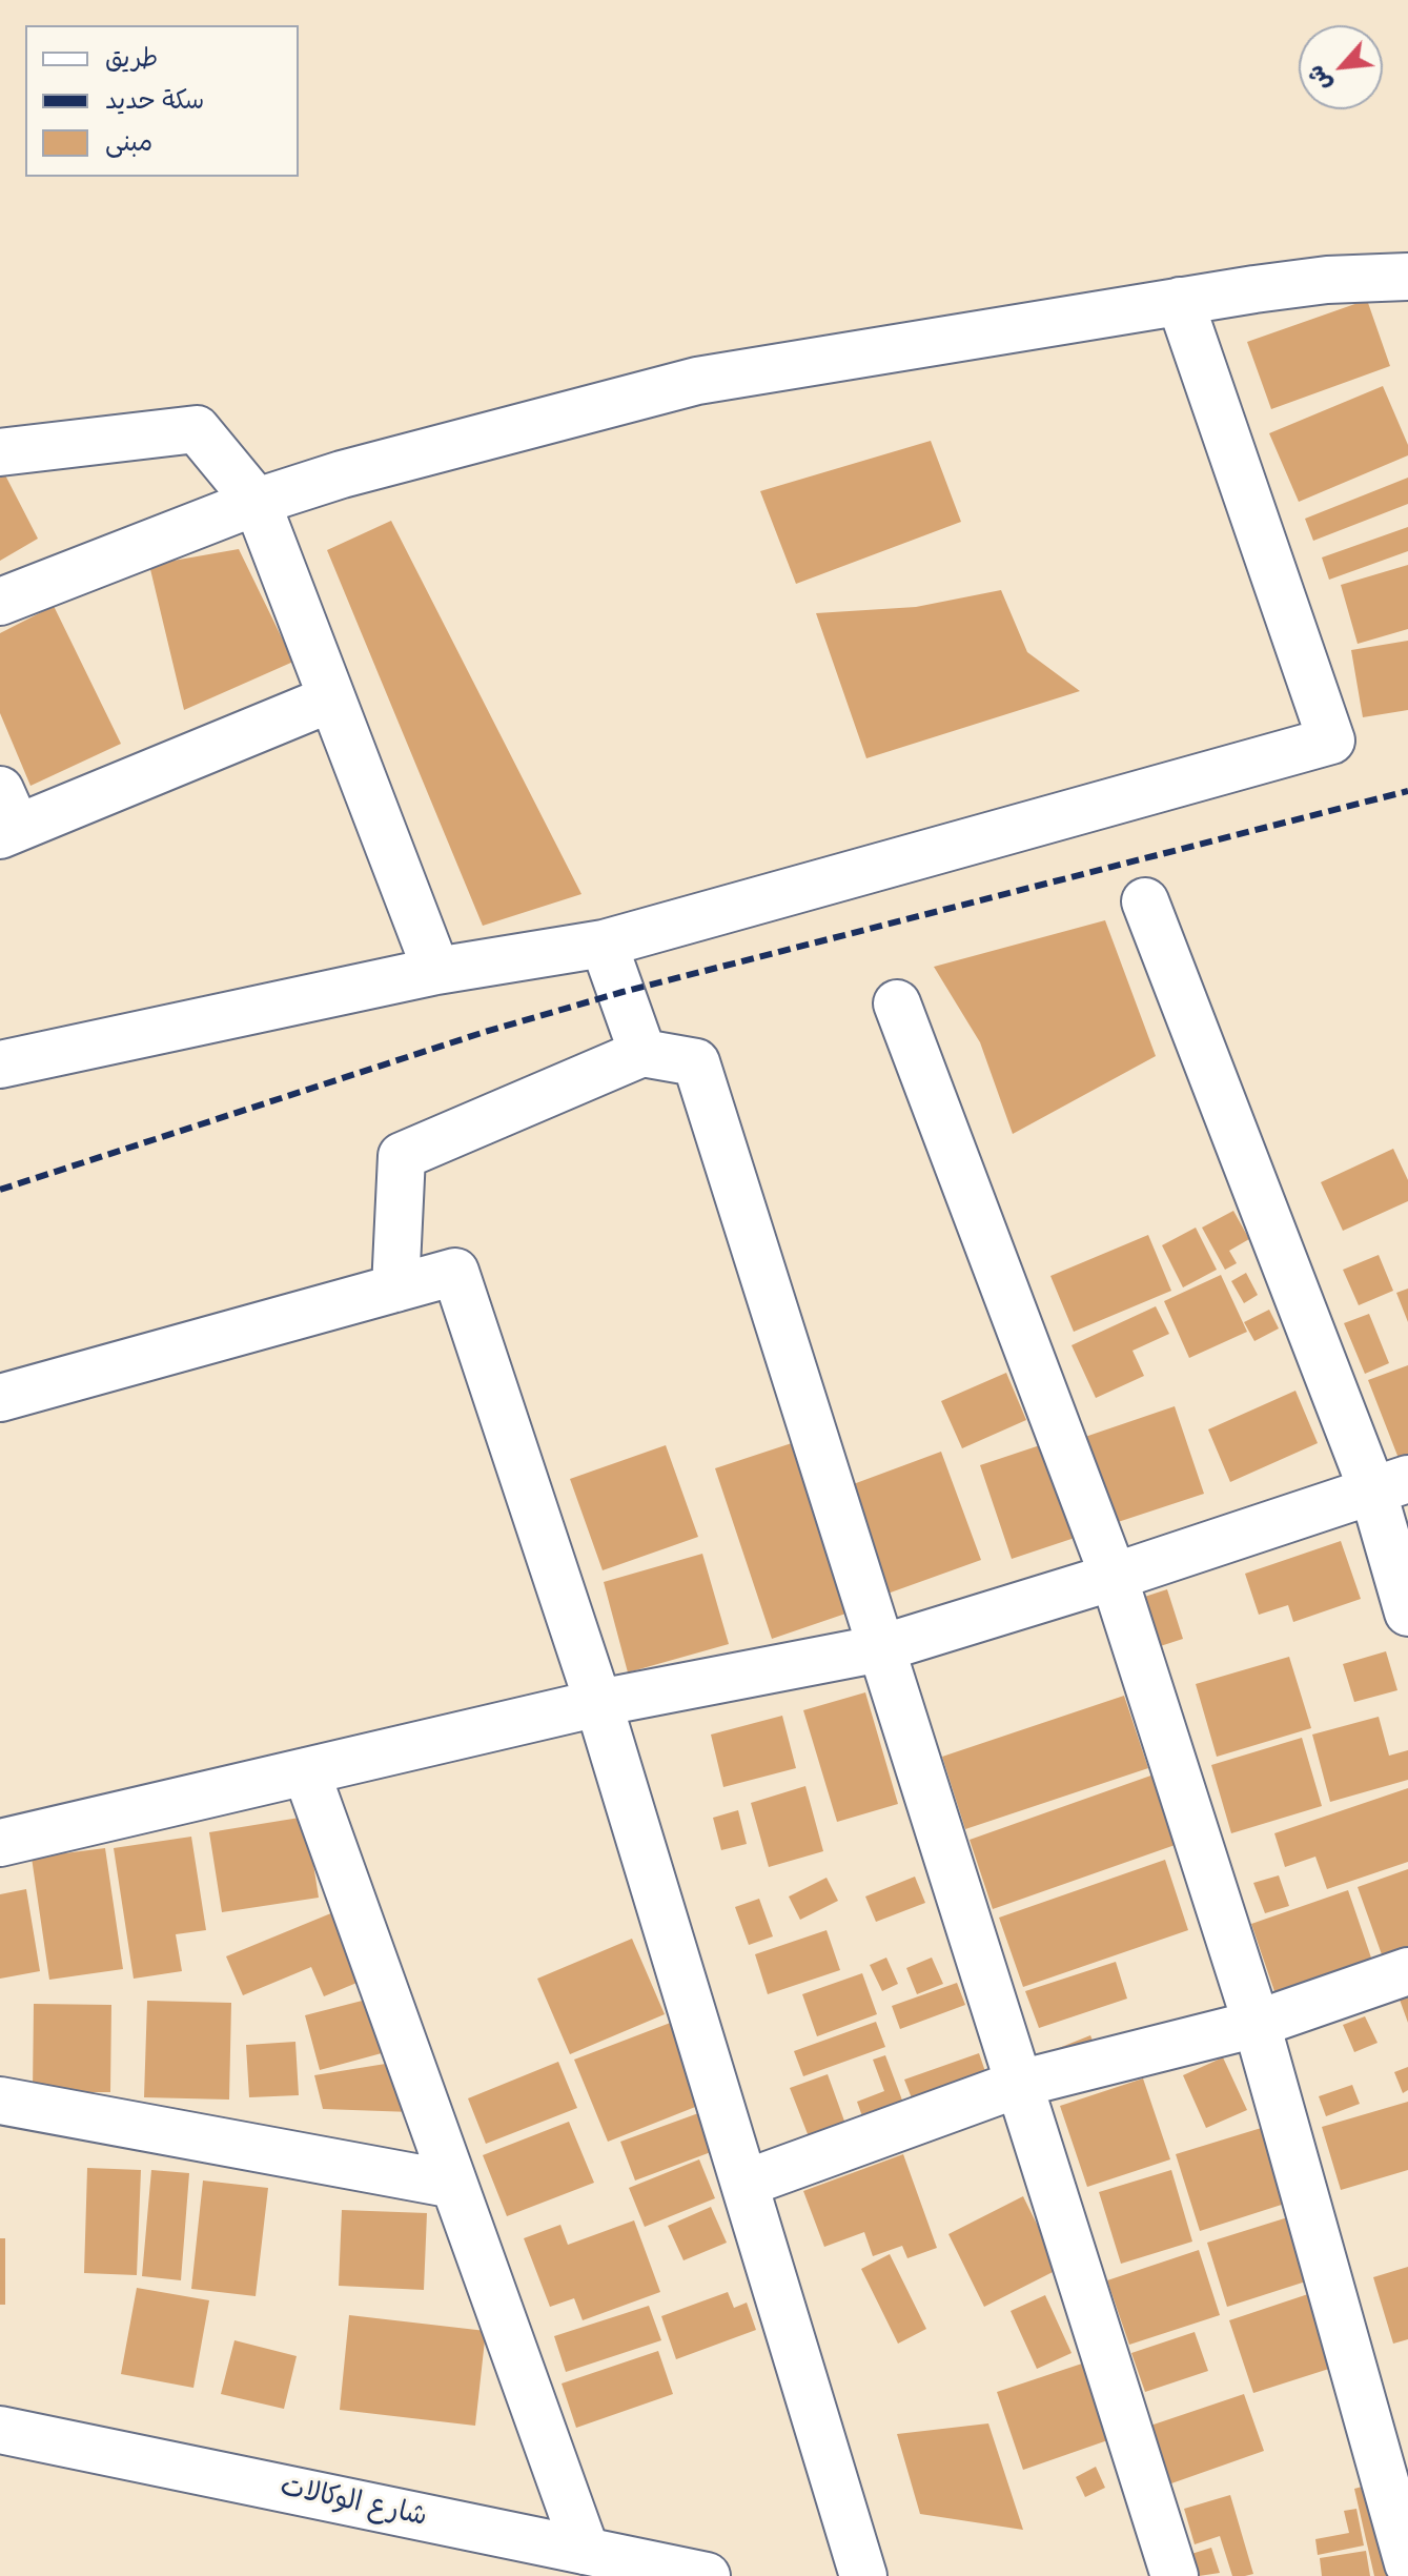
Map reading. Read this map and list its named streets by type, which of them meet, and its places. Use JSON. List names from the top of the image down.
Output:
{
  "streets": {
    "street": ["شارع الوكالات"]
  },
  "legend": ["طريق", "سكة حديد", "مبنى"],
  "north": "bottom left"
}
